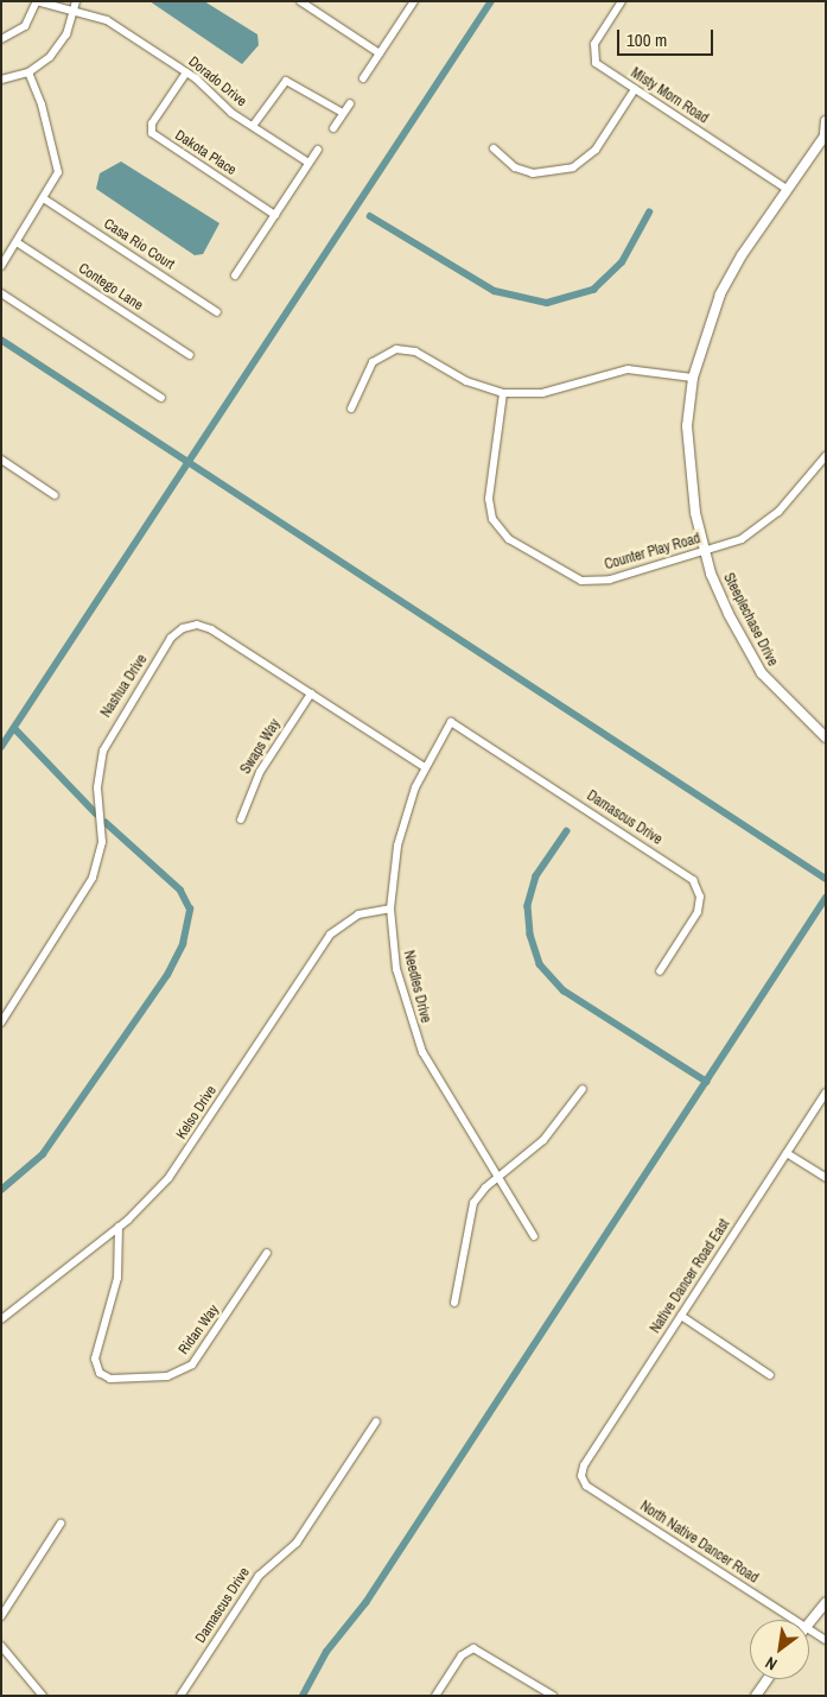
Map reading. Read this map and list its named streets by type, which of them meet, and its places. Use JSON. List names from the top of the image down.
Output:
{
  "streets": {
    "street": [
      "Dorado Drive",
      "Misty Morn Road",
      "Dakota Place",
      "Casa Rio Court",
      "Contego Lane",
      "Counter Play Road",
      "Steeplechase Drive",
      "Nashua Drive",
      "Swaps Way",
      "Damascus Drive",
      "Needles Drive",
      "Kelso Drive",
      "Native Dancer Road East",
      "Ridan Way",
      "North Native Dancer Road"
    ]
  },
  "crossings": [
    ["Dorado Drive", "Dakota Place"],
    ["Misty Morn Road", "Steeplechase Drive"],
    ["Counter Play Road", "Steeplechase Drive"],
    ["Nashua Drive", "Swaps Way"],
    ["Nashua Drive", "Needles Drive"],
    ["Damascus Drive", "Needles Drive"],
    ["Needles Drive", "Kelso Drive"],
    ["Kelso Drive", "Ridan Way"],
    ["Native Dancer Road East", "North Native Dancer Road"]
  ],
  "scale_bar": "100 m",
  "north": "bottom left"
}
